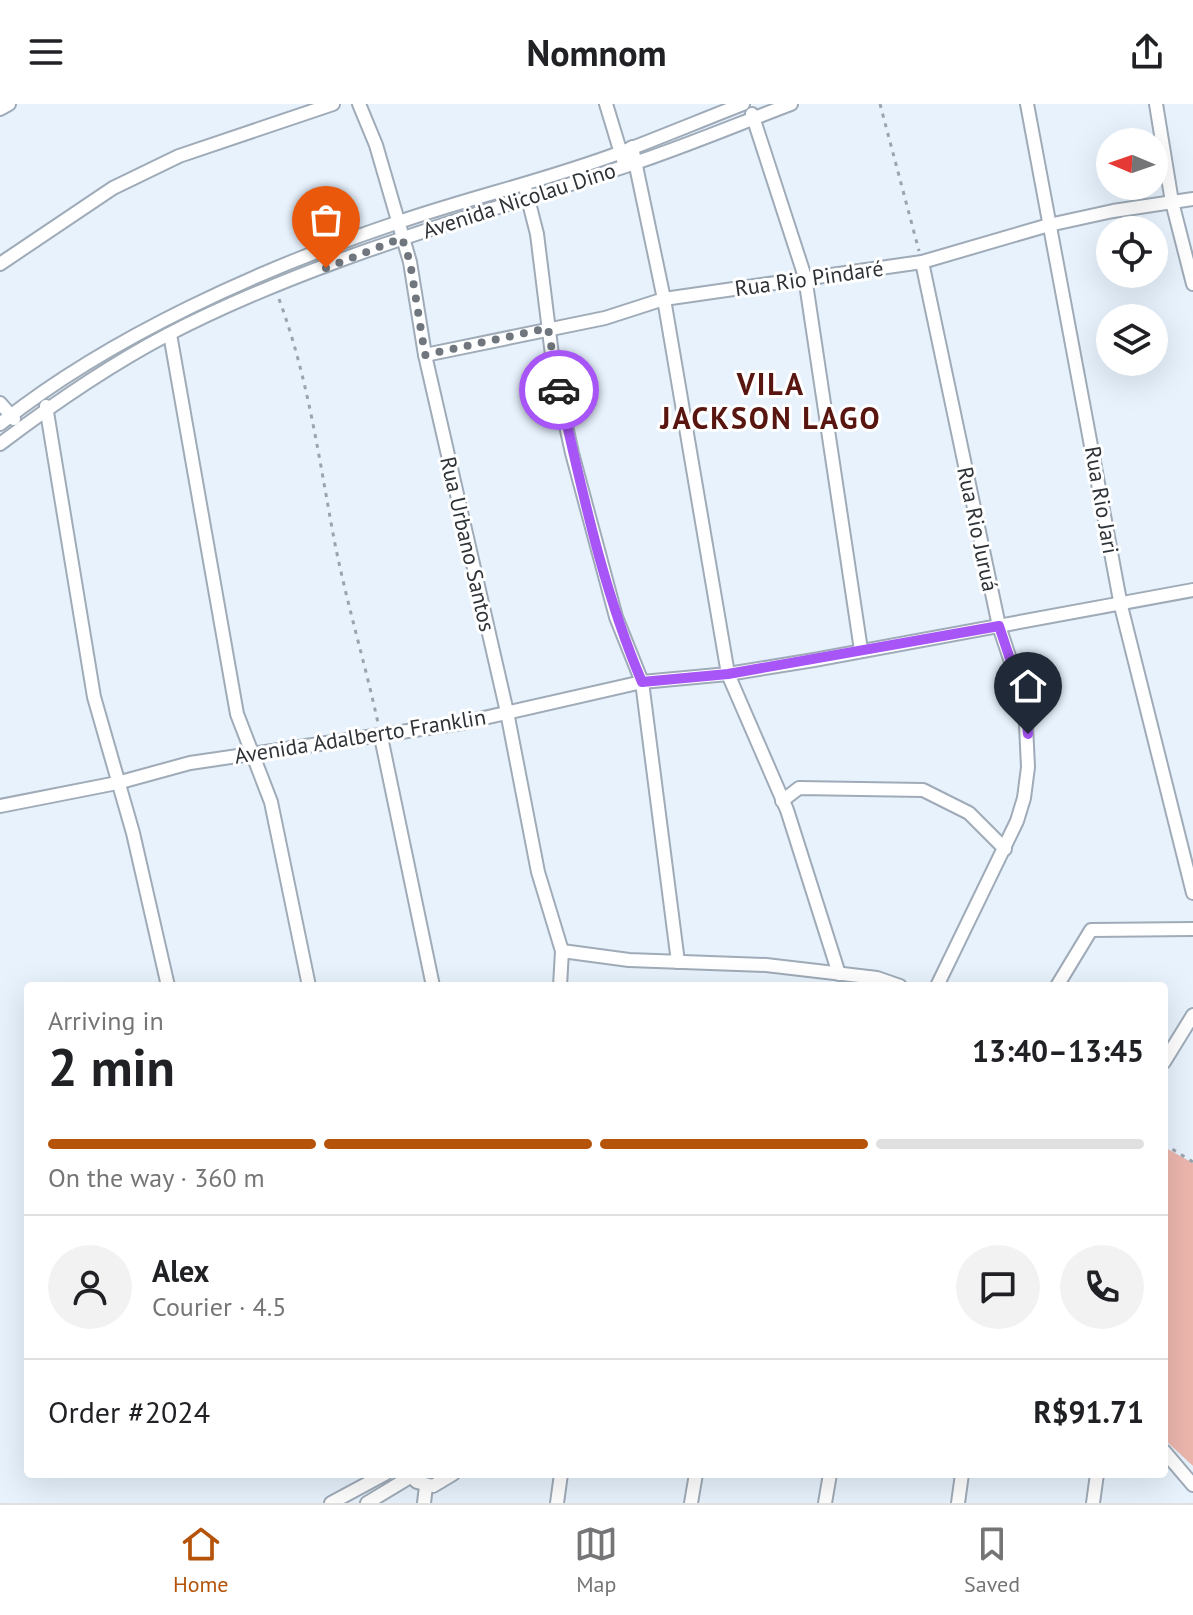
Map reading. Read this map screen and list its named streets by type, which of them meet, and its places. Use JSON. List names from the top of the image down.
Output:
{
  "streets": {
    "street": [
      "Avenida Nicolau Dino",
      "Rua Rio Pindaré",
      "Rua Rio Jari",
      "Rua Rio Juruá",
      "Rua Urbano Santos",
      "Avenida Adalberto Franklin"
    ]
  },
  "crossings": [
    ["Avenida Nicolau Dino", "Rua Urbano Santos"],
    ["Rua Rio Pindaré", "Rua Rio Jari"],
    ["Rua Rio Pindaré", "Rua Rio Juruá"],
    ["Rua Rio Pindaré", "Rua Urbano Santos"],
    ["Rua Rio Jari", "Avenida Adalberto Franklin"],
    ["Rua Rio Juruá", "Avenida Adalberto Franklin"],
    ["Rua Urbano Santos", "Avenida Adalberto Franklin"]
  ],
  "districts": ["VILA JACKSON LAGO"],
  "north": "left",
  "page": {
    "header": "Nomnom",
    "heading": ["2 min", "Arriving in", "13:40–13:45"],
    "panel": [
      "Alex",
      "Courier · 4.5",
      "Order #2024",
      "R$91.71"
    ],
    "bar": "On the way · 360 m",
    "tabs": ["Home", "Map", "Saved"]
  }
}
